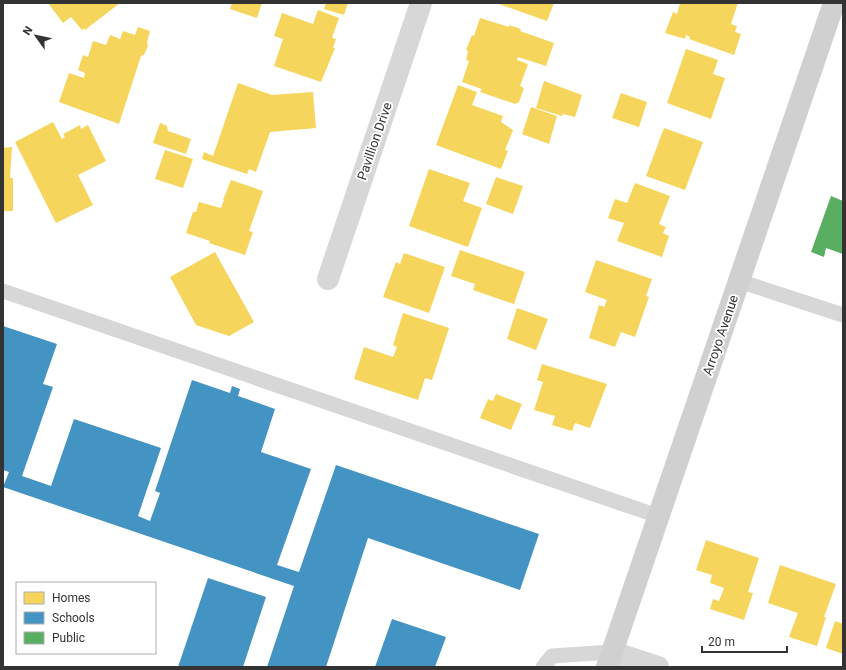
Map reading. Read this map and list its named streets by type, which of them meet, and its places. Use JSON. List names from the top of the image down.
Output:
{
  "streets": {
    "street": ["Pavillion Drive", "Arroyo Avenue"]
  },
  "legend": ["Homes", "Schools", "Public"],
  "scale_bar": "20 m",
  "north": "top left"
}
